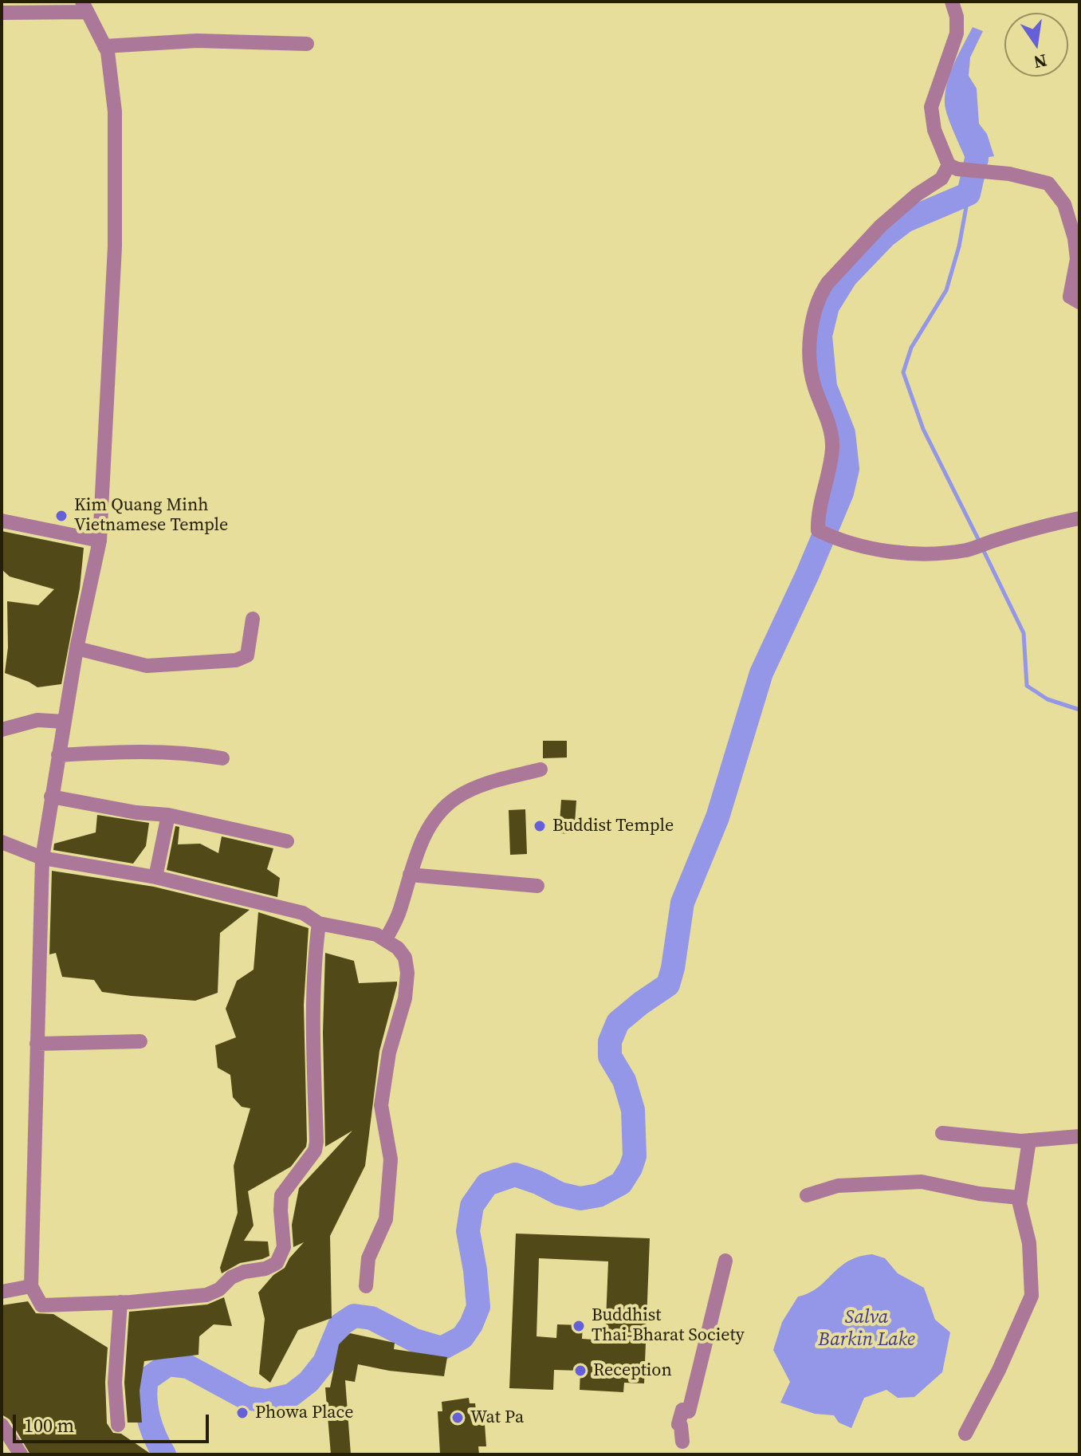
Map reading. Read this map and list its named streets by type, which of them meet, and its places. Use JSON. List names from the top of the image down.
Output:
{
  "water": ["Salva Barkin Lake"],
  "places": [
    "Kim Quang Minh Vietnamese Temple",
    "Buddist Temple",
    "Buddhist Thai-Bharat Society",
    "Reception",
    "Phowa Place",
    "Wat Pa"
  ],
  "scale_bar": "100 m",
  "north": "bottom"
}
